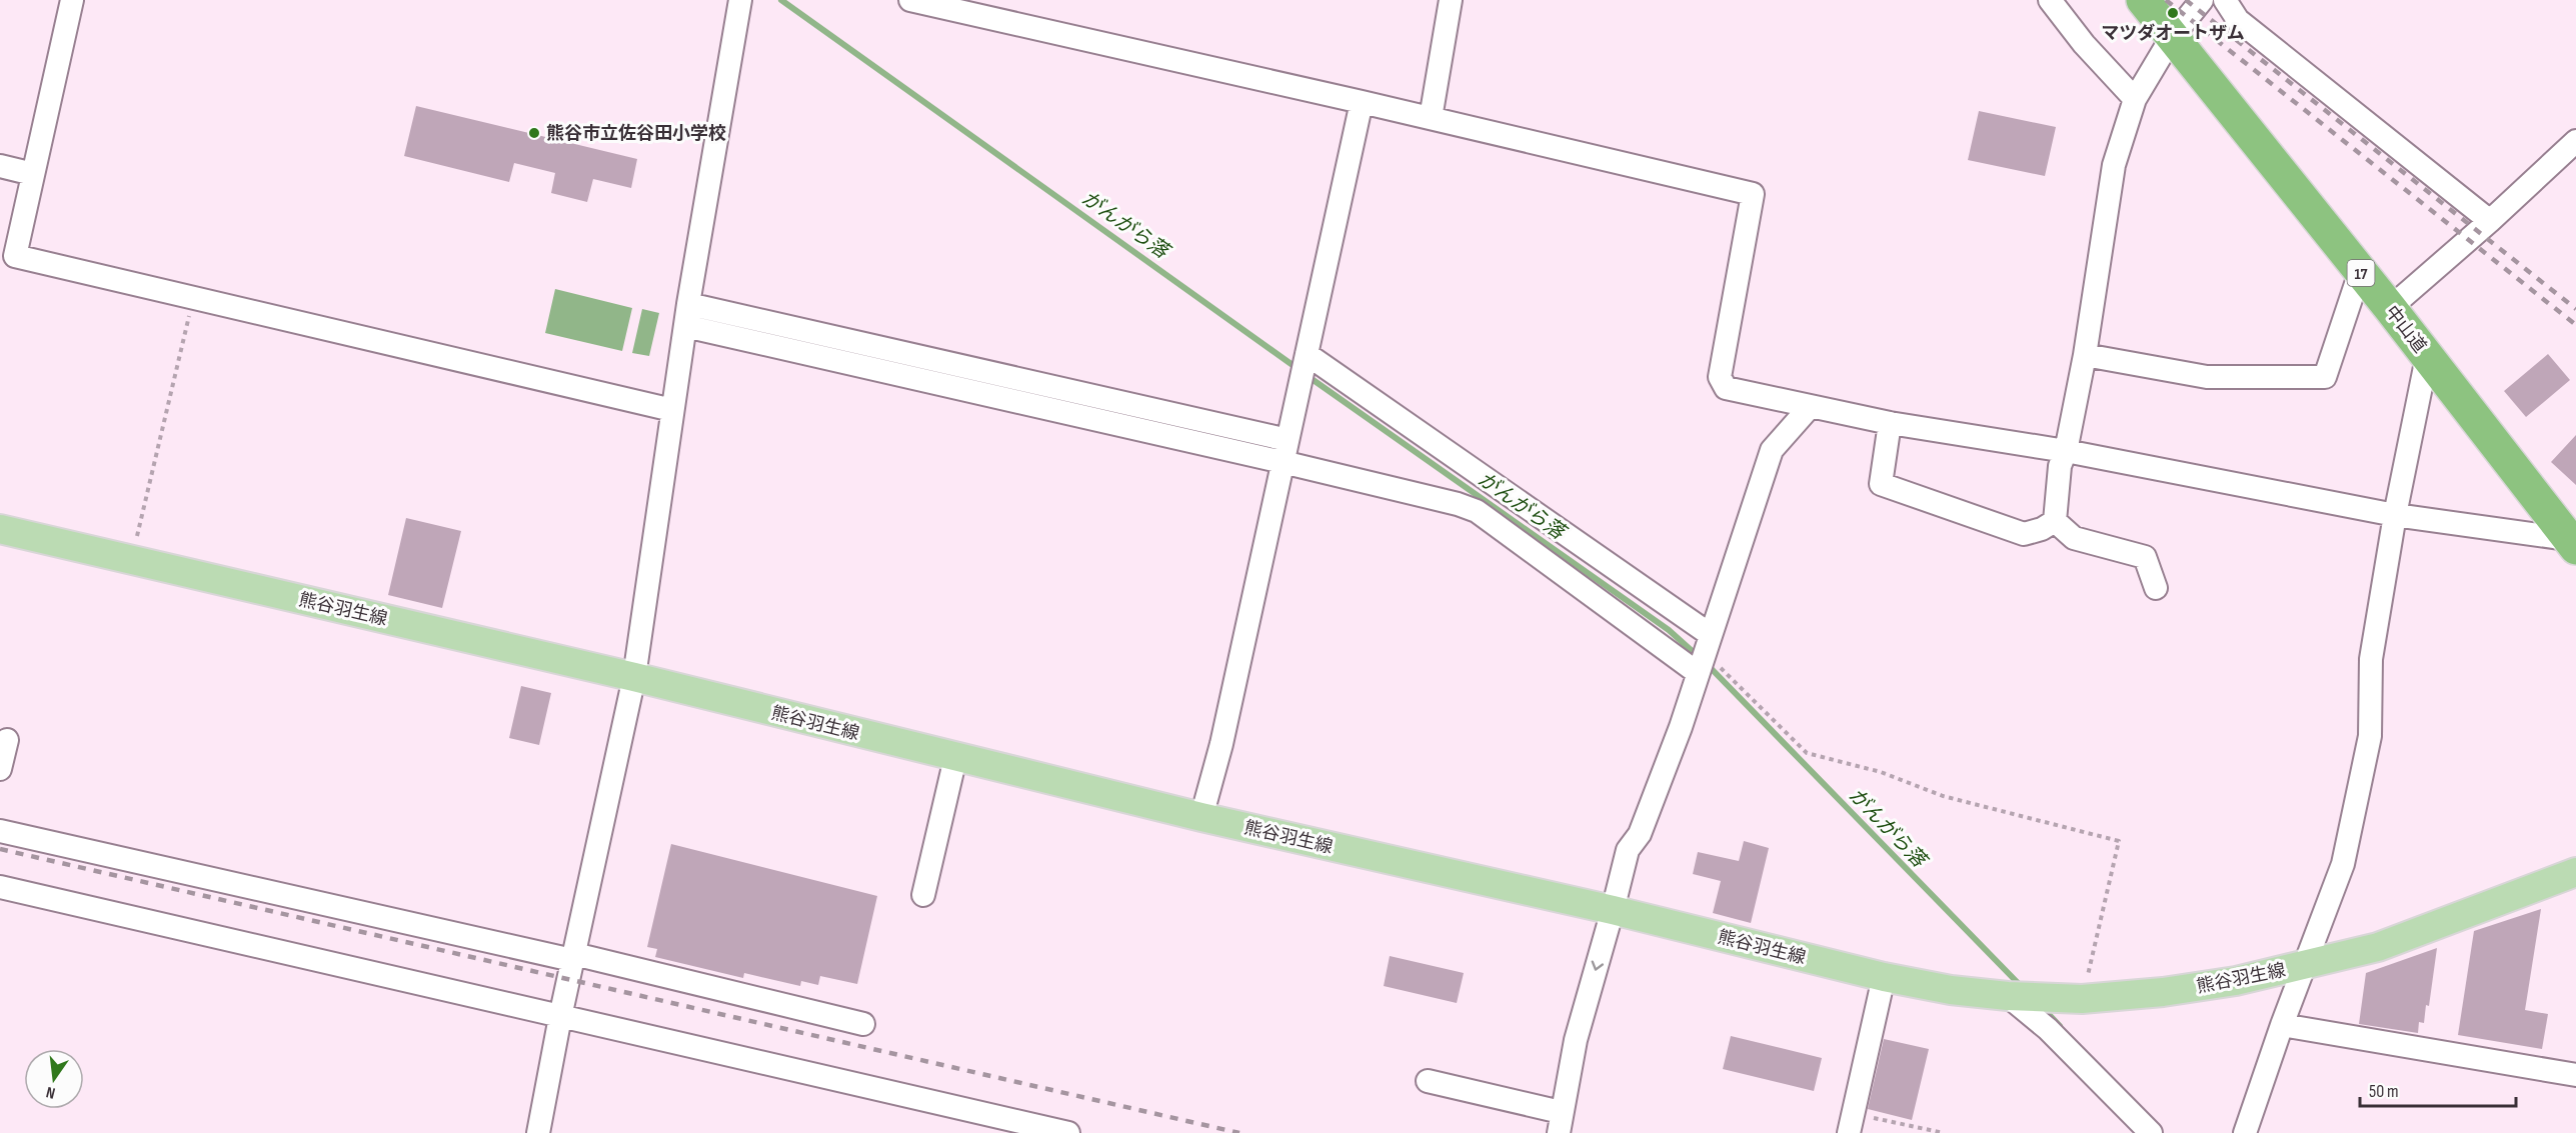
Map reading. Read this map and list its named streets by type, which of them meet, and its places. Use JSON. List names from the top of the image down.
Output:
{
  "streets": {
    "highway": ["17", "中山道"],
    "main road": ["熊谷羽生線"]
  },
  "water": ["がんがら落"],
  "places": ["マツダオートザム", "熊谷市立佐谷田小学校"],
  "scale_bar": "50 m",
  "north": "bottom"
}
